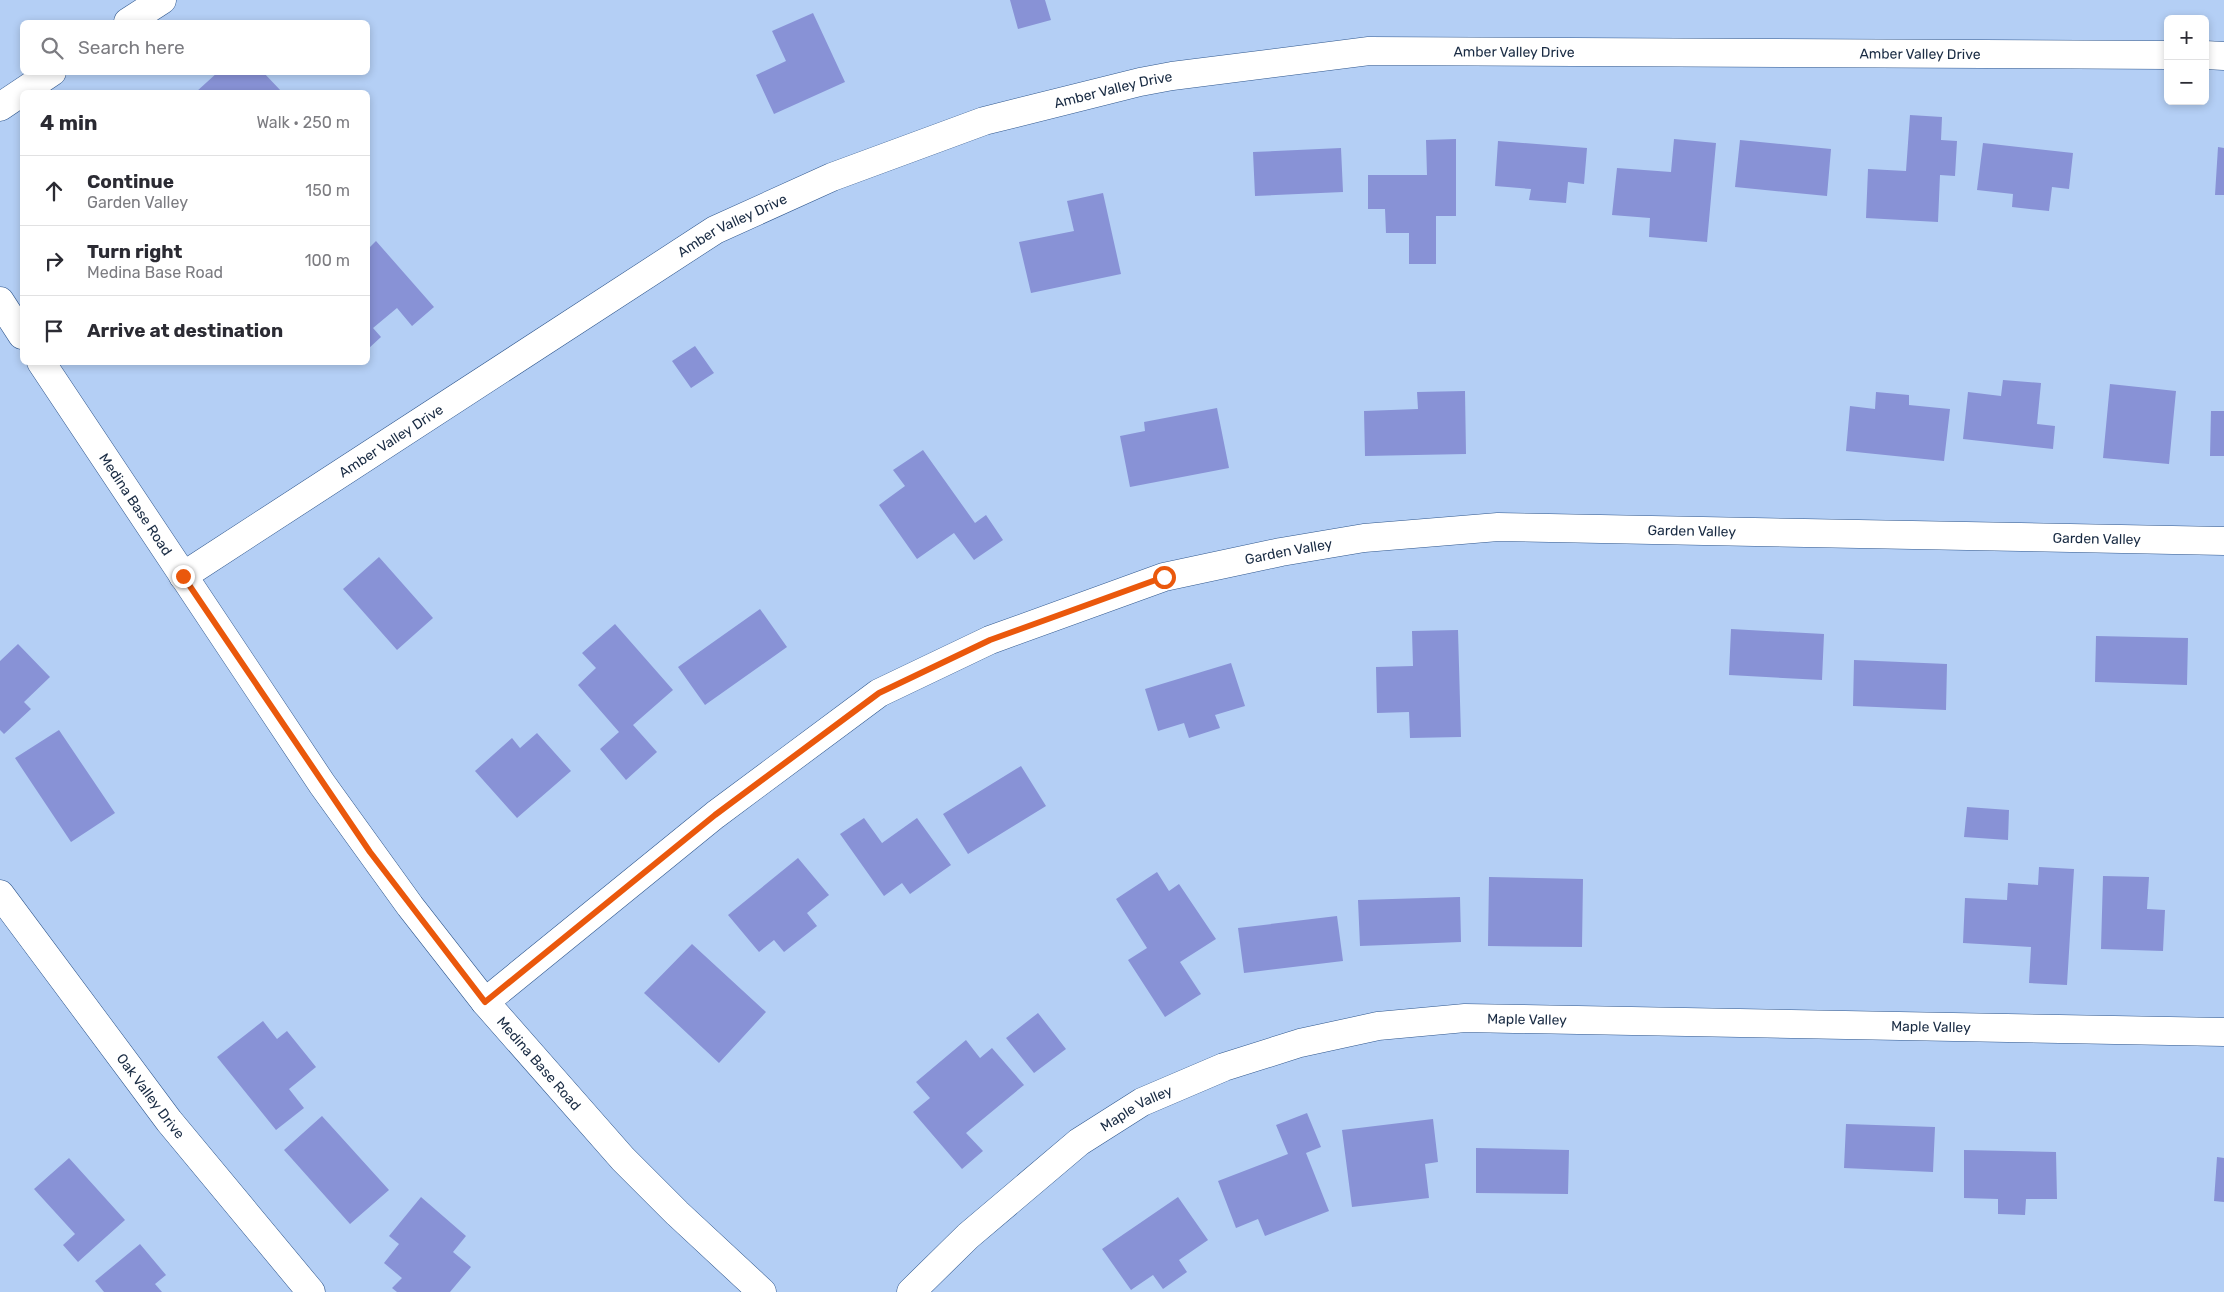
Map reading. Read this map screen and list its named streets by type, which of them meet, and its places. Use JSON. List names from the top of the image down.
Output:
{
  "streets": {
    "street": [
      "Amber Valley Drive",
      "Medina Base Road",
      "Garden Valley",
      "Maple Valley",
      "Oak Valley Drive"
    ]
  },
  "crossings": [
    ["Amber Valley Drive", "Medina Base Road"],
    ["Medina Base Road", "Garden Valley"]
  ],
  "page": {
    "map_buttons": ["+", "−"],
    "search": "Search here",
    "heading": ["4 min", "Walk · 250 m"],
    "list": [
      ["Continue", "Garden Valley", "150 m"],
      ["Turn right", "Medina Base Road", "100 m"],
      "Arrive at destination"
    ]
  }
}
